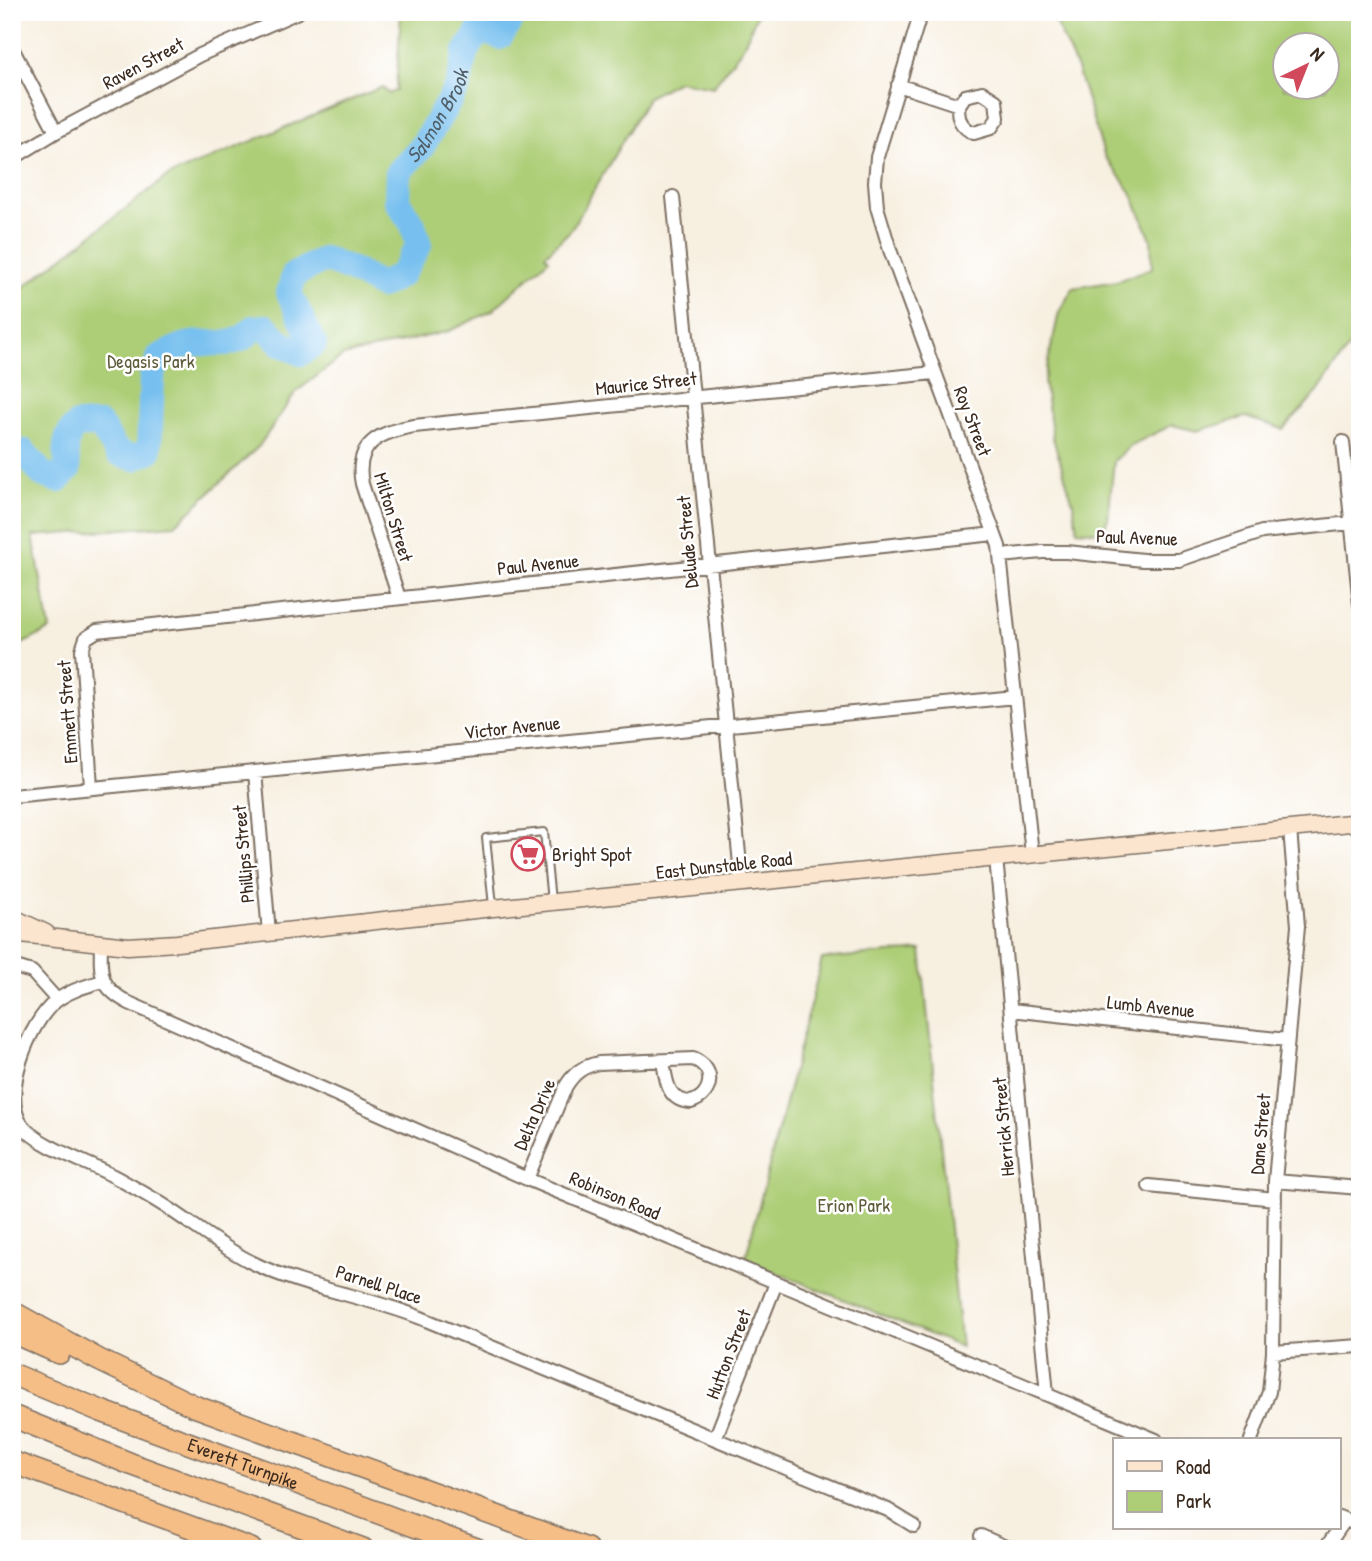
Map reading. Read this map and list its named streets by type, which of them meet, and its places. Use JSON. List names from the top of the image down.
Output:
{
  "streets": {
    "highway": ["Everett Turnpike"],
    "street": [
      "Raven Street",
      "Maurice Street",
      "Roy Street",
      "Milton Street",
      "Paul Avenue",
      "Delude Street",
      "Emmett Street",
      "Victor Avenue",
      "Phillips Street",
      "East Dunstable Road",
      "Lumb Avenue",
      "Delta Drive",
      "Herrick Street",
      "Dane Street",
      "Robinson Road",
      "Parnell Place",
      "Hutton Street"
    ]
  },
  "crossings": [
    ["Maurice Street", "Roy Street"],
    ["Maurice Street", "Milton Street"],
    ["Maurice Street", "Delude Street"],
    ["Roy Street", "Paul Avenue"],
    ["Roy Street", "Victor Avenue"],
    ["Roy Street", "East Dunstable Road"],
    ["Milton Street", "Paul Avenue"],
    ["Paul Avenue", "Delude Street"],
    ["Paul Avenue", "Emmett Street"],
    ["Delude Street", "Victor Avenue"],
    ["Delude Street", "East Dunstable Road"],
    ["Emmett Street", "Victor Avenue"],
    ["Victor Avenue", "Phillips Street"],
    ["Phillips Street", "East Dunstable Road"],
    ["East Dunstable Road", "Herrick Street"],
    ["East Dunstable Road", "Dane Street"],
    ["Lumb Avenue", "Herrick Street"],
    ["Lumb Avenue", "Dane Street"],
    ["Delta Drive", "Robinson Road"],
    ["Herrick Street", "Robinson Road"],
    ["Robinson Road", "Parnell Place"],
    ["Robinson Road", "Hutton Street"],
    ["Parnell Place", "Hutton Street"]
  ],
  "water": ["Salmon Brook"],
  "parks": ["Degasis Park", "Erion Park"],
  "places": {
    "supermarket": ["Bright Spot"]
  },
  "legend": ["Road", "Park"],
  "north": "top right"
}
